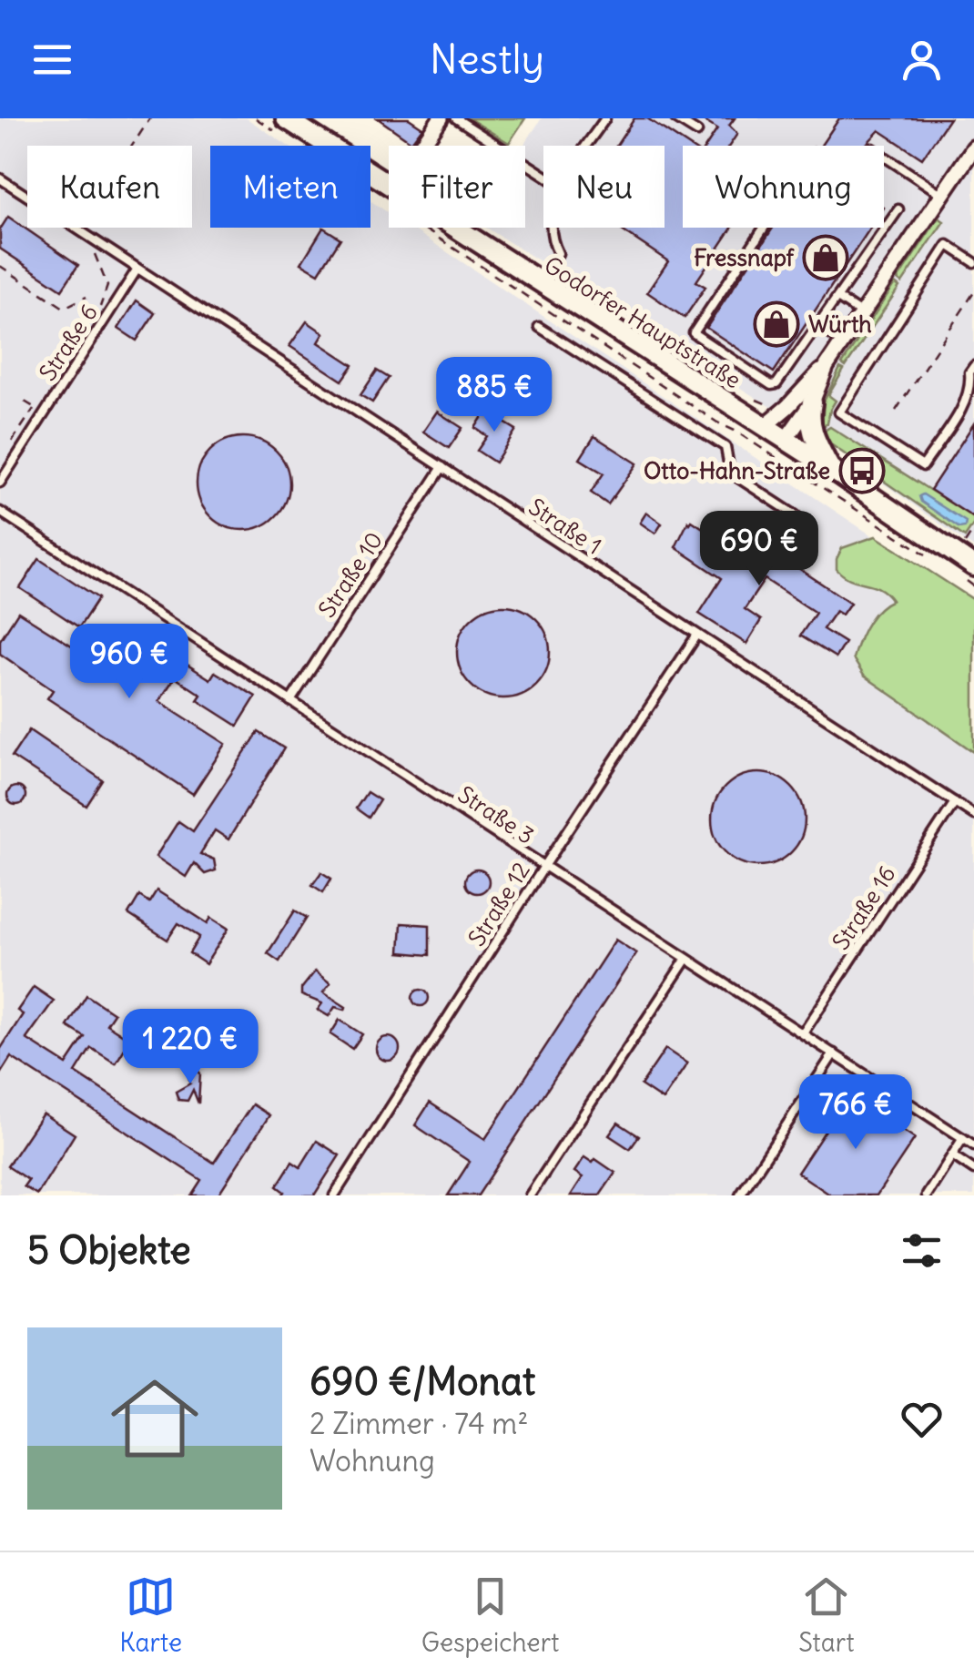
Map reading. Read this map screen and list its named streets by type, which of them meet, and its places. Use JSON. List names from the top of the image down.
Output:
{
  "streets": {
    "main road": ["Godorfer Hauptstraße"],
    "lane": [
      "Straße 6",
      "Straße 1",
      "Straße 10",
      "Straße 3",
      "Straße 12",
      "Straße 16"
    ]
  },
  "crossings": [
    ["Straße 6", "Straße 1"],
    ["Straße 1", "Straße 10"],
    ["Straße 1", "Straße 12"],
    ["Straße 1", "Straße 16"],
    ["Straße 10", "Straße 3"],
    ["Straße 3", "Straße 12"],
    ["Straße 3", "Straße 16"]
  ],
  "places": {
    "shop": ["Fressnapf", "Würth"],
    "bus stop": ["Otto-Hahn-Straße"]
  },
  "page": {
    "header": "Nestly",
    "chip": [
      "Kaufen",
      "Mieten",
      "Filter",
      "Neu",
      "Wohnung"
    ],
    "price": [
      "885 €",
      "690 €",
      "960 €",
      "1 220 €",
      "766 €"
    ],
    "heading": "5 Objekte",
    "list": [
      {
        "name": "690 €/Monat",
        "note": "2 Zimmer · 74 m² · Wohnung"
      }
    ],
    "tabs": ["Karte", "Gespeichert", "Start"]
  }
}
